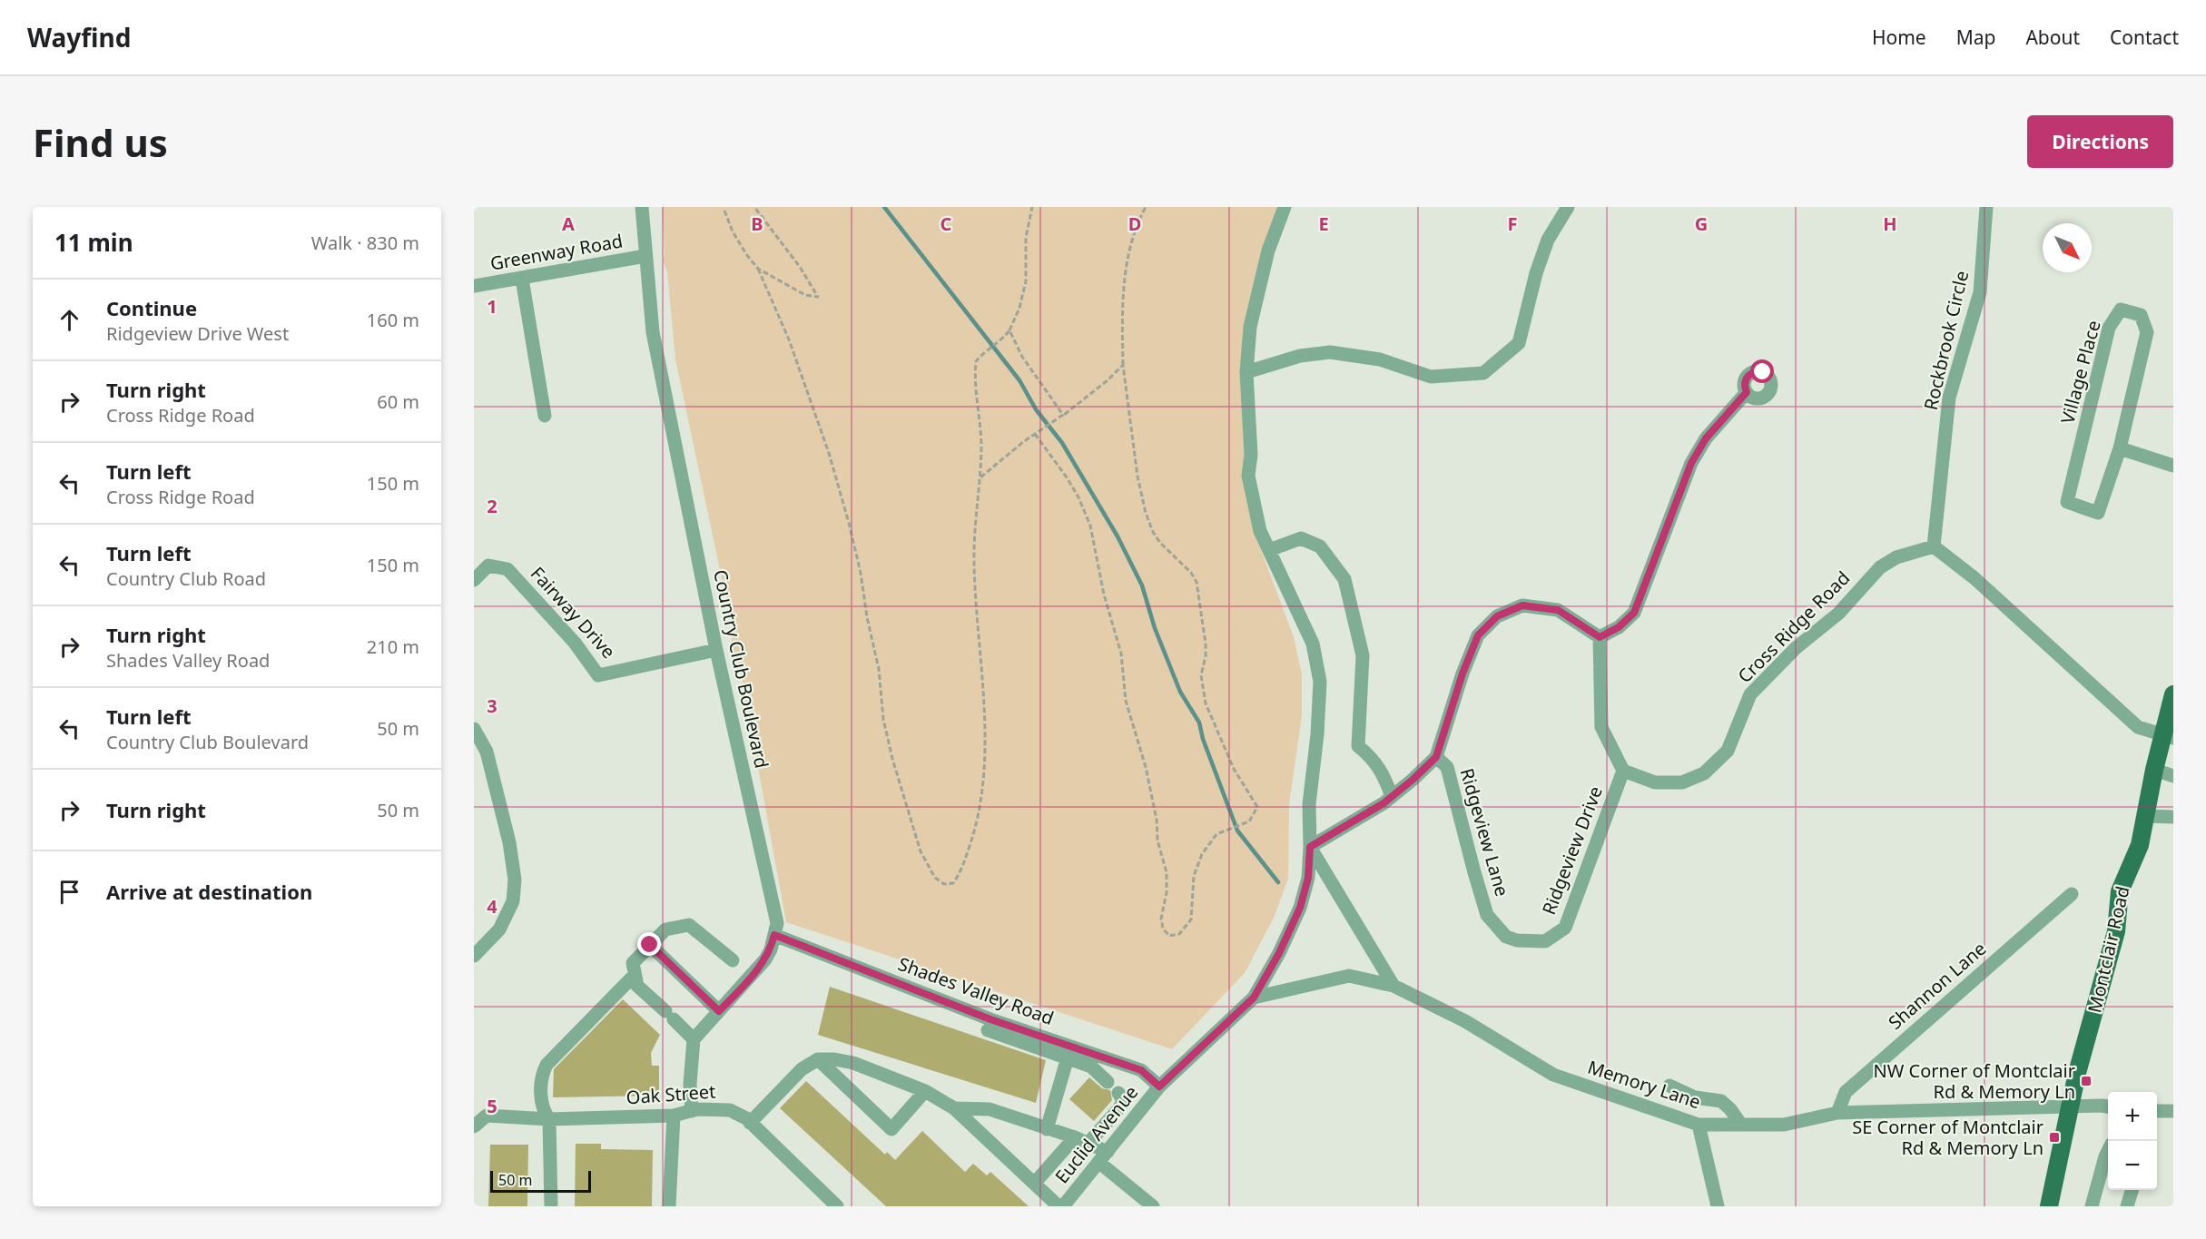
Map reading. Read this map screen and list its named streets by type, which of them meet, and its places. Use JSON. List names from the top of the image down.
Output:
{
  "streets": {
    "main road": ["Montclair Road"],
    "street": [
      "Greenway Road",
      "Rockbrook Circle",
      "Village Place",
      "Fairway Drive",
      "Cross Ridge Road",
      "Country Club Boulevard",
      "Ridgeview Lane",
      "Ridgeview Drive",
      "Shannon Lane",
      "Shades Valley Road",
      "Memory Lane",
      "Oak Street",
      "Euclid Avenue"
    ]
  },
  "crossings": [
    ["Greenway Road", "Country Club Boulevard"],
    ["Rockbrook Circle", "Cross Ridge Road"],
    ["Fairway Drive", "Country Club Boulevard"],
    ["Cross Ridge Road", "Ridgeview Drive"],
    ["Country Club Boulevard", "Shades Valley Road"],
    ["Ridgeview Lane", "Ridgeview Drive"],
    ["Montclair Road", "Memory Lane"],
    ["Shannon Lane", "Memory Lane"],
    ["Shades Valley Road", "Euclid Avenue"],
    ["Memory Lane", "Euclid Avenue"]
  ],
  "places": {
    "transit": ["NW Corner of Montclair Rd & Memory Ln", "SE Corner of Montclair Rd & Memory Ln"]
  },
  "scale_bar": "50 m",
  "north": "bottom right",
  "page": {
    "header": "Wayfind",
    "nav": [
      "Home",
      "Map",
      "About",
      "Contact"
    ],
    "buttons": "Directions",
    "title": "Find us",
    "heading": ["11 min", "Walk · 830 m"],
    "list": [
      ["Continue", "Ridgeview Drive West", "160 m"],
      ["Turn right", "Cross Ridge Road", "60 m"],
      ["Turn left", "Cross Ridge Road", "150 m"],
      ["Turn left", "Country Club Road", "150 m"],
      ["Turn right", "Shades Valley Road", "210 m"],
      ["Turn left", "Country Club Boulevard", "50 m"],
      ["Turn right", "50 m"],
      "Arrive at destination"
    ],
    "map_buttons": ["+", "−"],
    "scale": "50 m"
  },
  "grid": {
    "columns": [
      "A",
      "B",
      "C",
      "D",
      "E",
      "F",
      "G",
      "H"
    ],
    "rows": [
      "1",
      "2",
      "3",
      "4",
      "5"
    ]
  }
}
